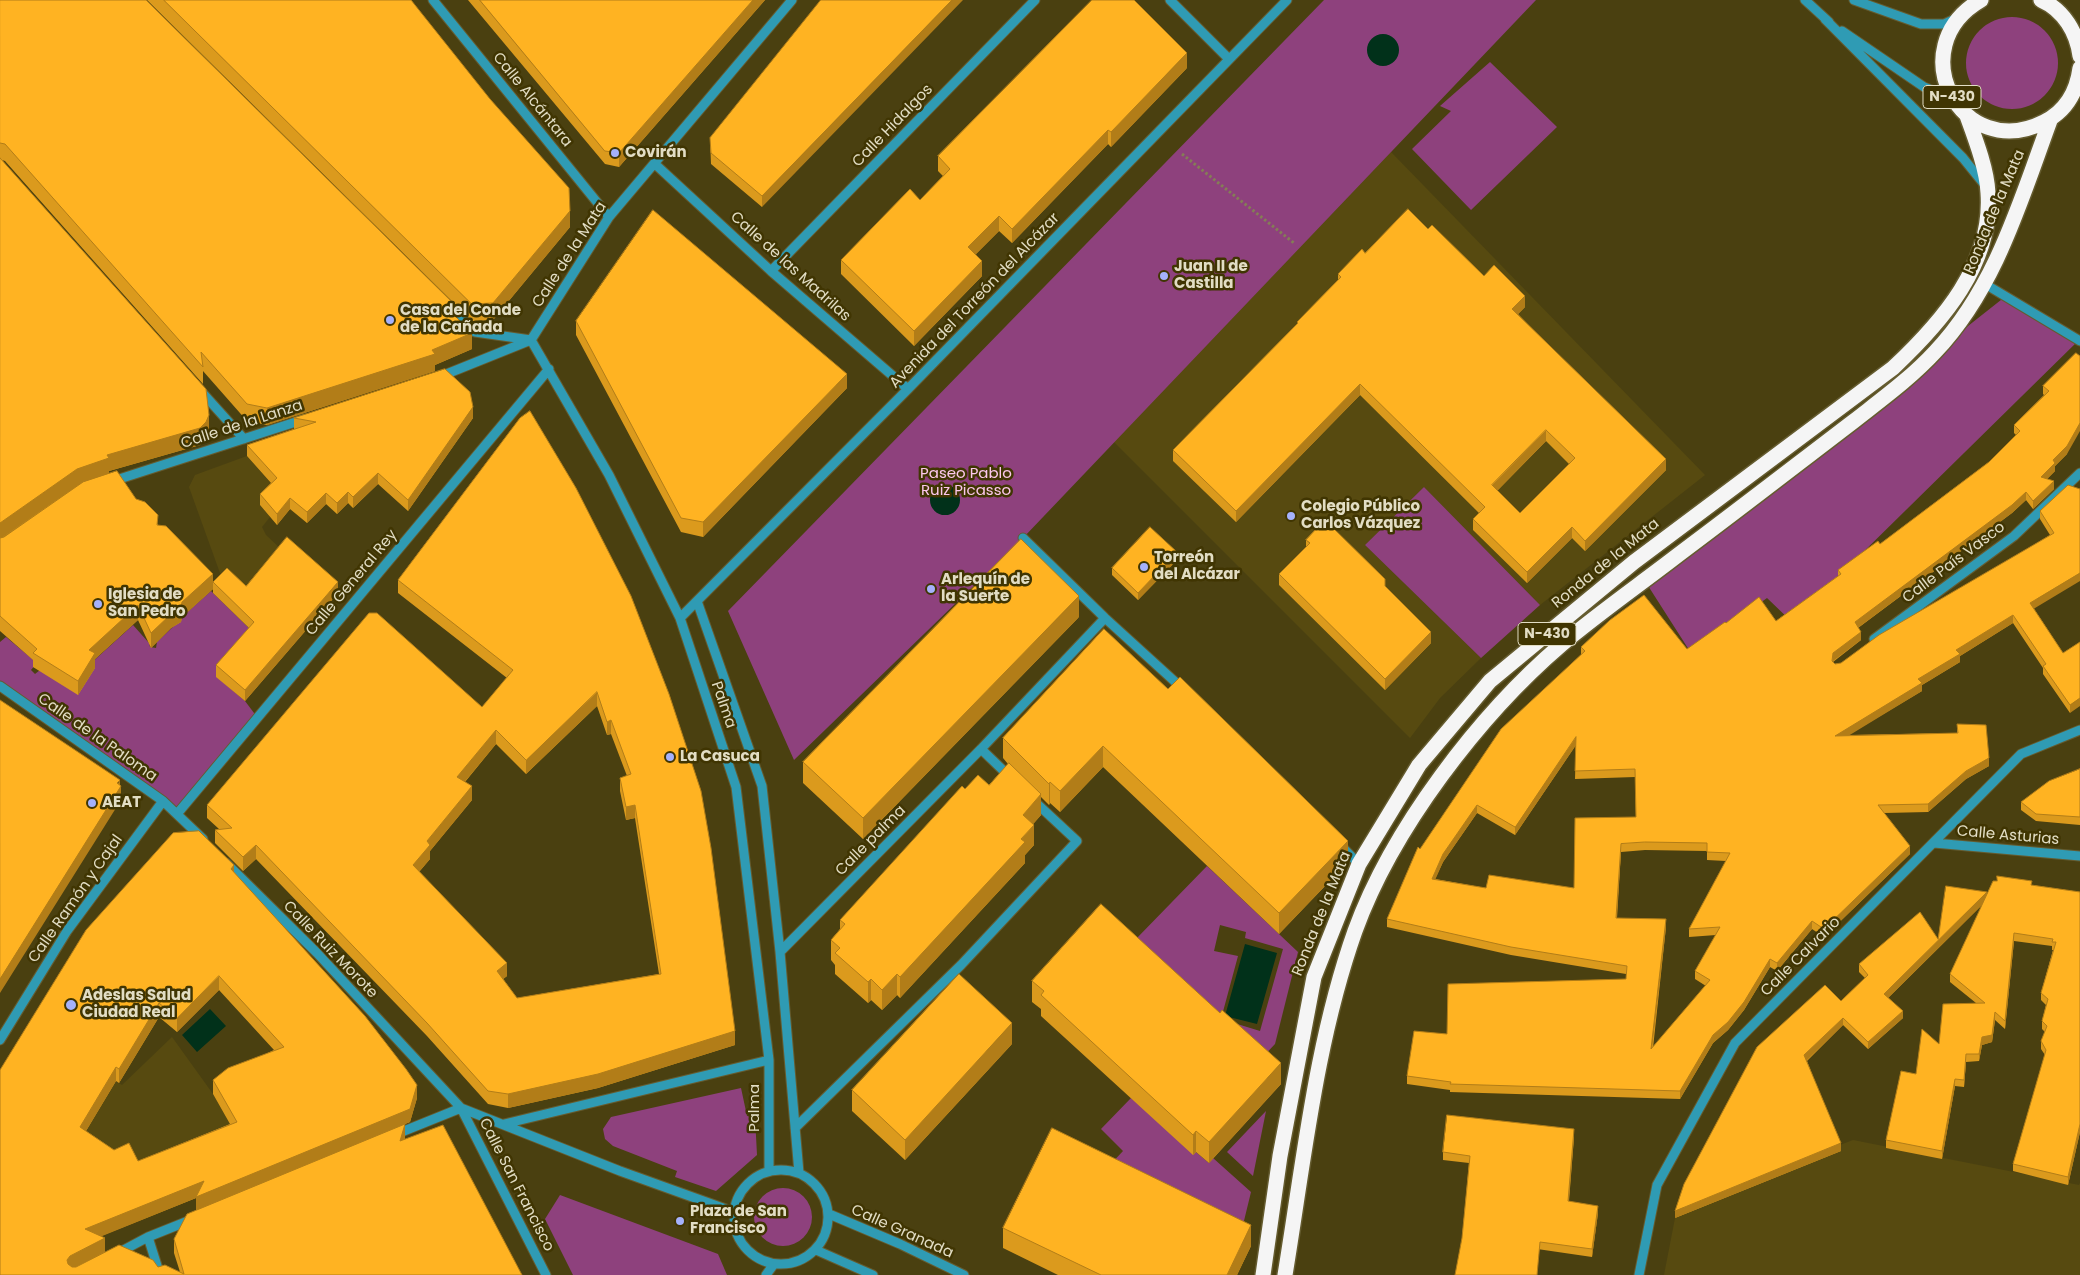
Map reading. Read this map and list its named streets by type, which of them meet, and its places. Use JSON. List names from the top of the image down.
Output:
{
  "streets": {
    "highway": ["N-430", "Ronda de la Mata"],
    "street": [
      "Calle Alcántara",
      "Calle Hidalgos",
      "Calle de la Mata",
      "Calle de las Madrilas",
      "Avenida del Torreón del Alcázar",
      "Calle de la Lanza",
      "Calle País Vasco",
      "Calle General Rey",
      "Palma",
      "Calle de la Paloma",
      "Calle Asturias",
      "Calle palma",
      "Calle Ramón y Cajal",
      "Calle Ruiz Morote",
      "Calle Calvario",
      "Calle San Francisco",
      "Calle Granada"
    ]
  },
  "crossings": [
    ["N-430", "Ronda de la Mata"],
    ["Calle Alcántara", "Calle de la Mata"],
    ["Calle Hidalgos", "Calle de las Madrilas"],
    ["Calle de la Mata", "Calle de las Madrilas"],
    ["Calle de las Madrilas", "Avenida del Torreón del Alcázar"],
    ["Avenida del Torreón del Alcázar", "Palma"],
    ["Calle General Rey", "Palma"],
    ["Calle General Rey", "Calle de la Paloma"],
    ["Palma", "Calle palma"],
    ["Palma", "Calle Granada"],
    ["Calle de la Paloma", "Calle Ramón y Cajal"],
    ["Calle Asturias", "Calle Calvario"],
    ["Calle Ruiz Morote", "Calle San Francisco"]
  ],
  "parks": ["Paseo Pablo Ruiz Picasso"],
  "places": [
    "Covirán",
    "Juan II de Castilla",
    "Casa del Conde de la Cañada",
    "Colegio Público Carlos Vázquez",
    "Torreón del Alcázar",
    "Arlequín de la Suerte",
    "Iglesia de San Pedro",
    "La Casuca",
    "AEAT",
    "Adeslas Salud Ciudad Real",
    "Plaza de San Francisco"
  ]
}
